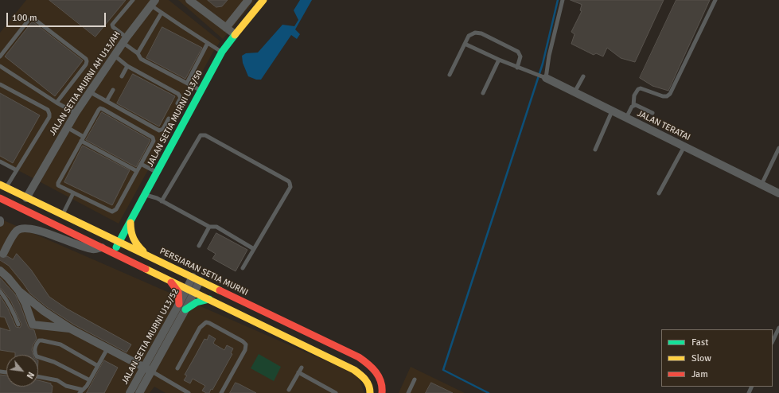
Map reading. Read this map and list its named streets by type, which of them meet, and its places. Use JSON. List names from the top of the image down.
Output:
{
  "streets": {
    "street": [
      "JALAN SETIA MURNI AH U13/AH",
      "JALAN SETIA MURNI U13/50",
      "JALAN TERATAI",
      "PERSIARAN SETIA MURNI",
      "JALAN SETIA MURNI U13/52"
    ]
  },
  "crossings": [
    ["JALAN SETIA MURNI AH U13/AH", "PERSIARAN SETIA MURNI"],
    ["JALAN SETIA MURNI U13/50", "PERSIARAN SETIA MURNI"],
    ["PERSIARAN SETIA MURNI", "JALAN SETIA MURNI U13/52"]
  ],
  "legend": ["Fast", "Slow", "Jam"],
  "scale_bar": "100 m",
  "north": "bottom right"
}
